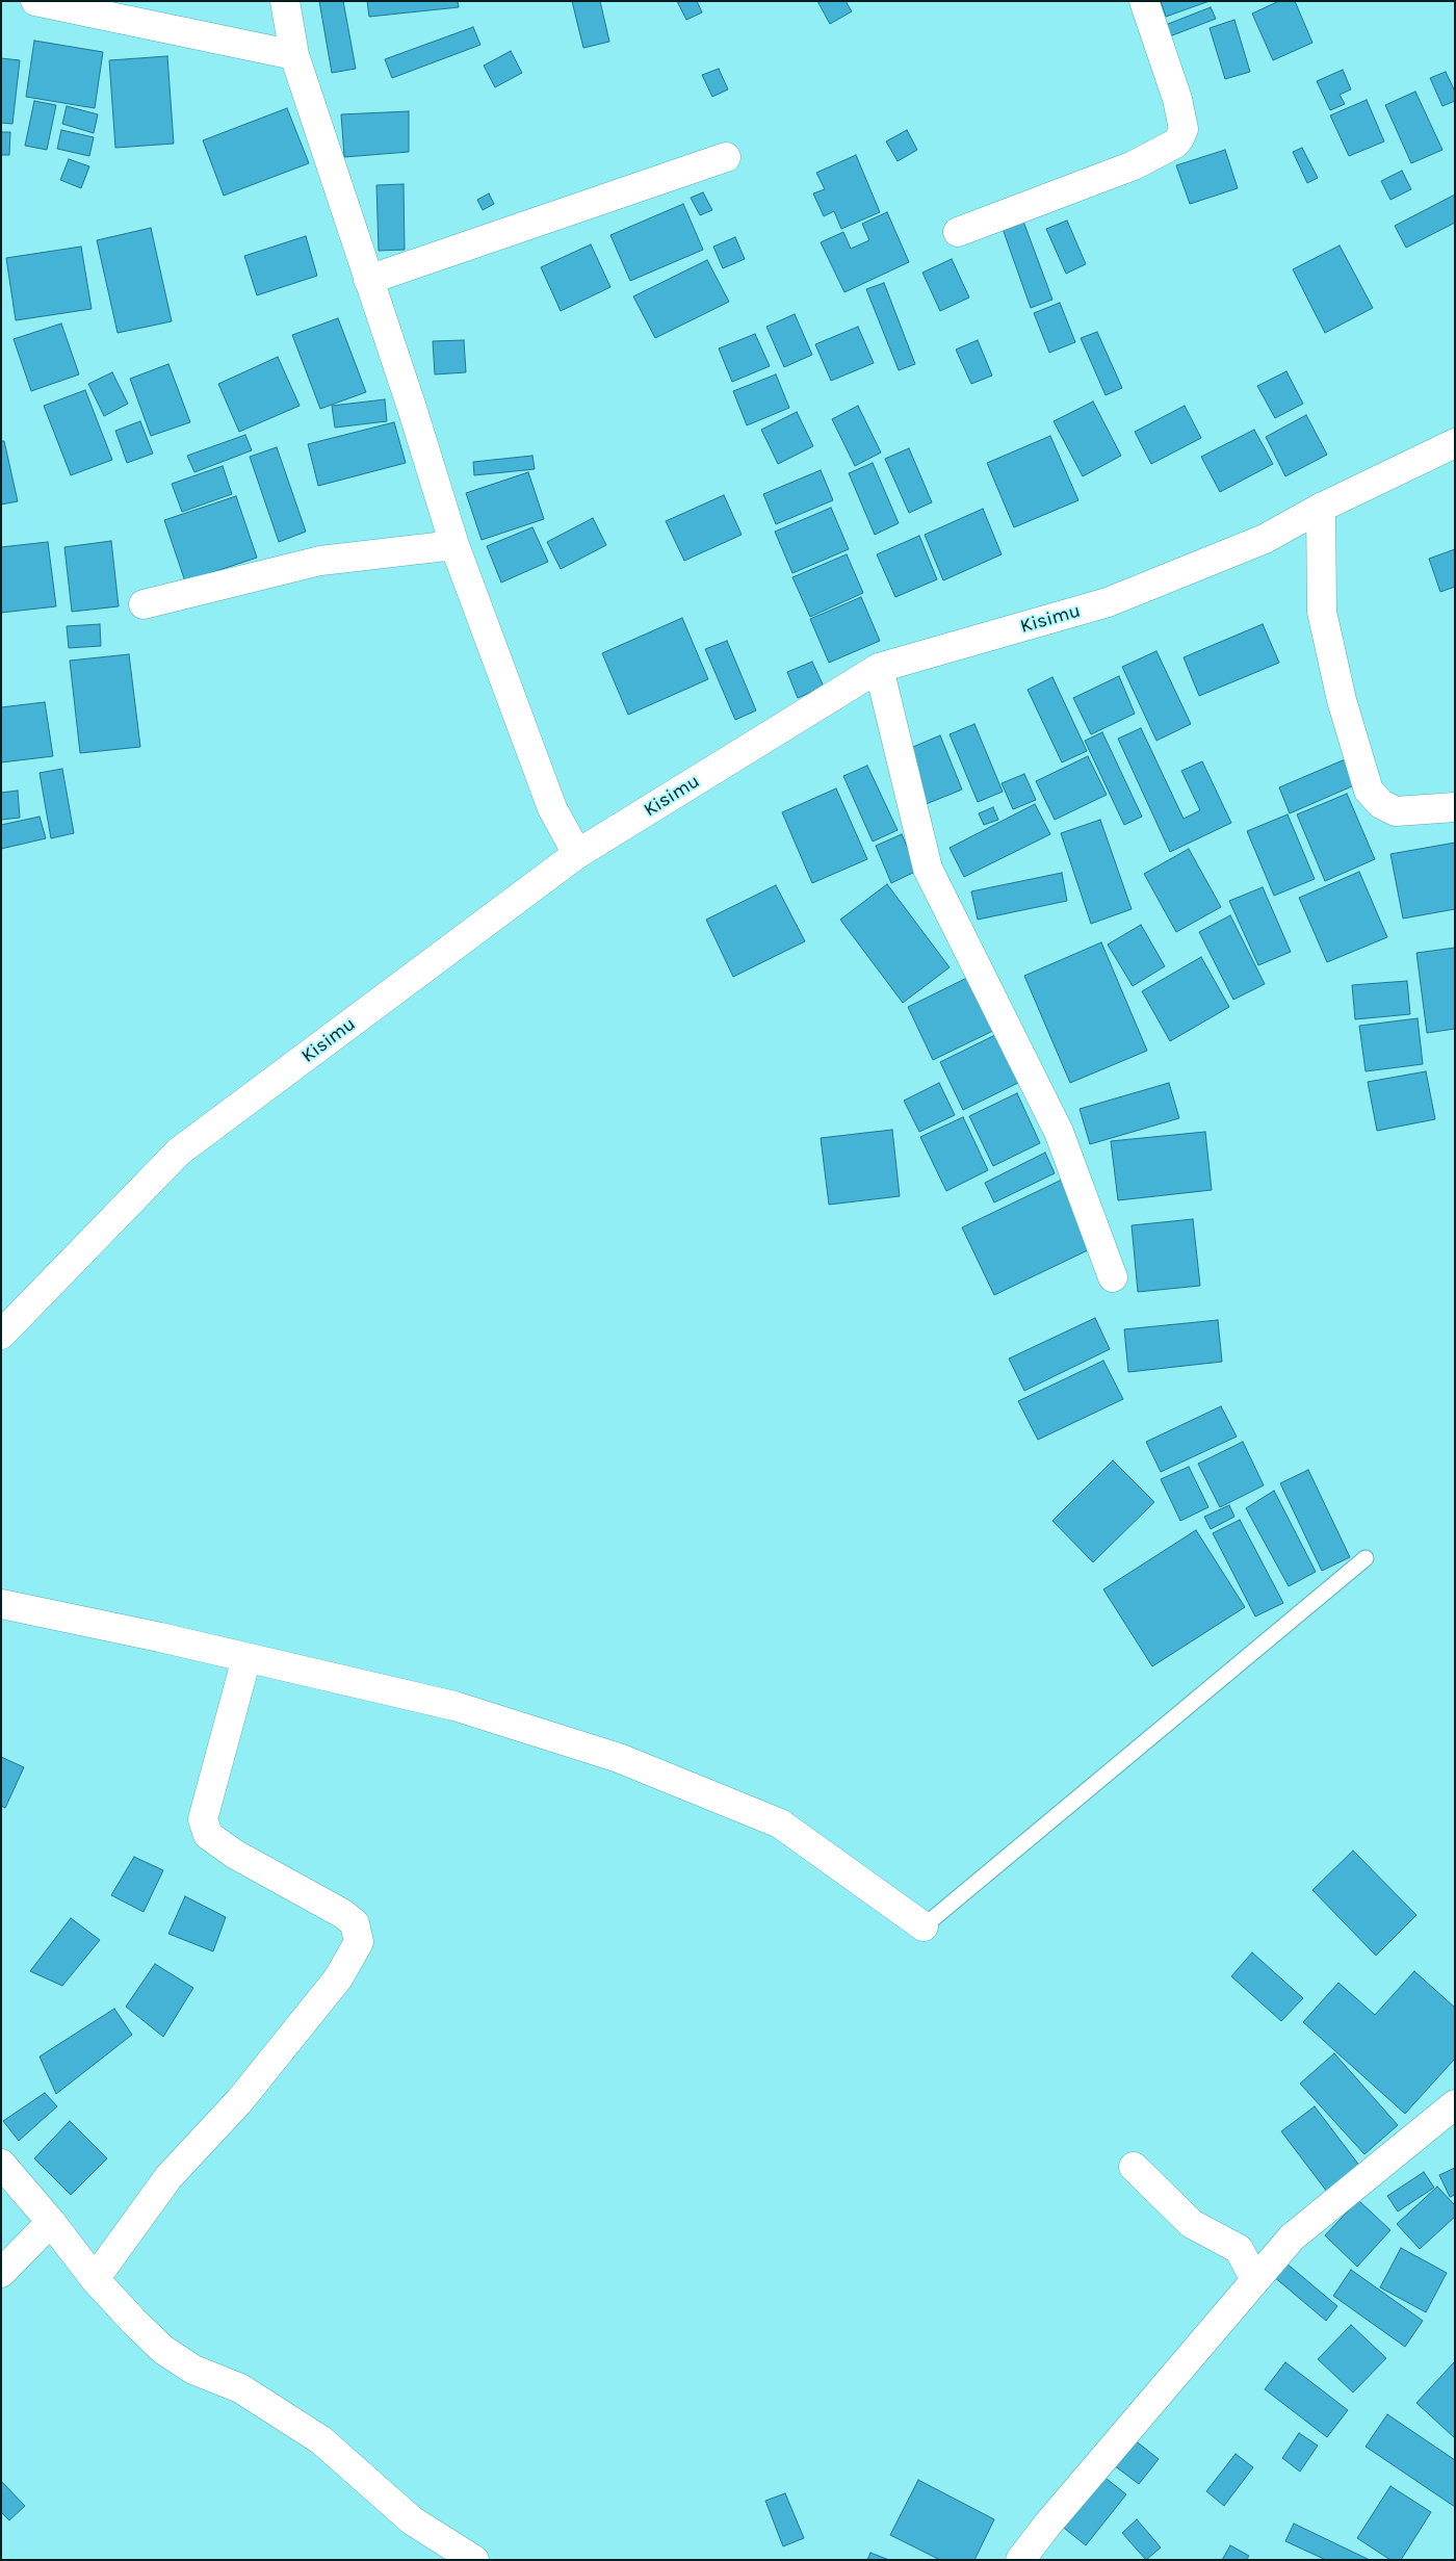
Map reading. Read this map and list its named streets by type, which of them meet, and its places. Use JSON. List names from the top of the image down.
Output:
{
  "streets": {
    "street": ["Kisimu"]
  }
}
